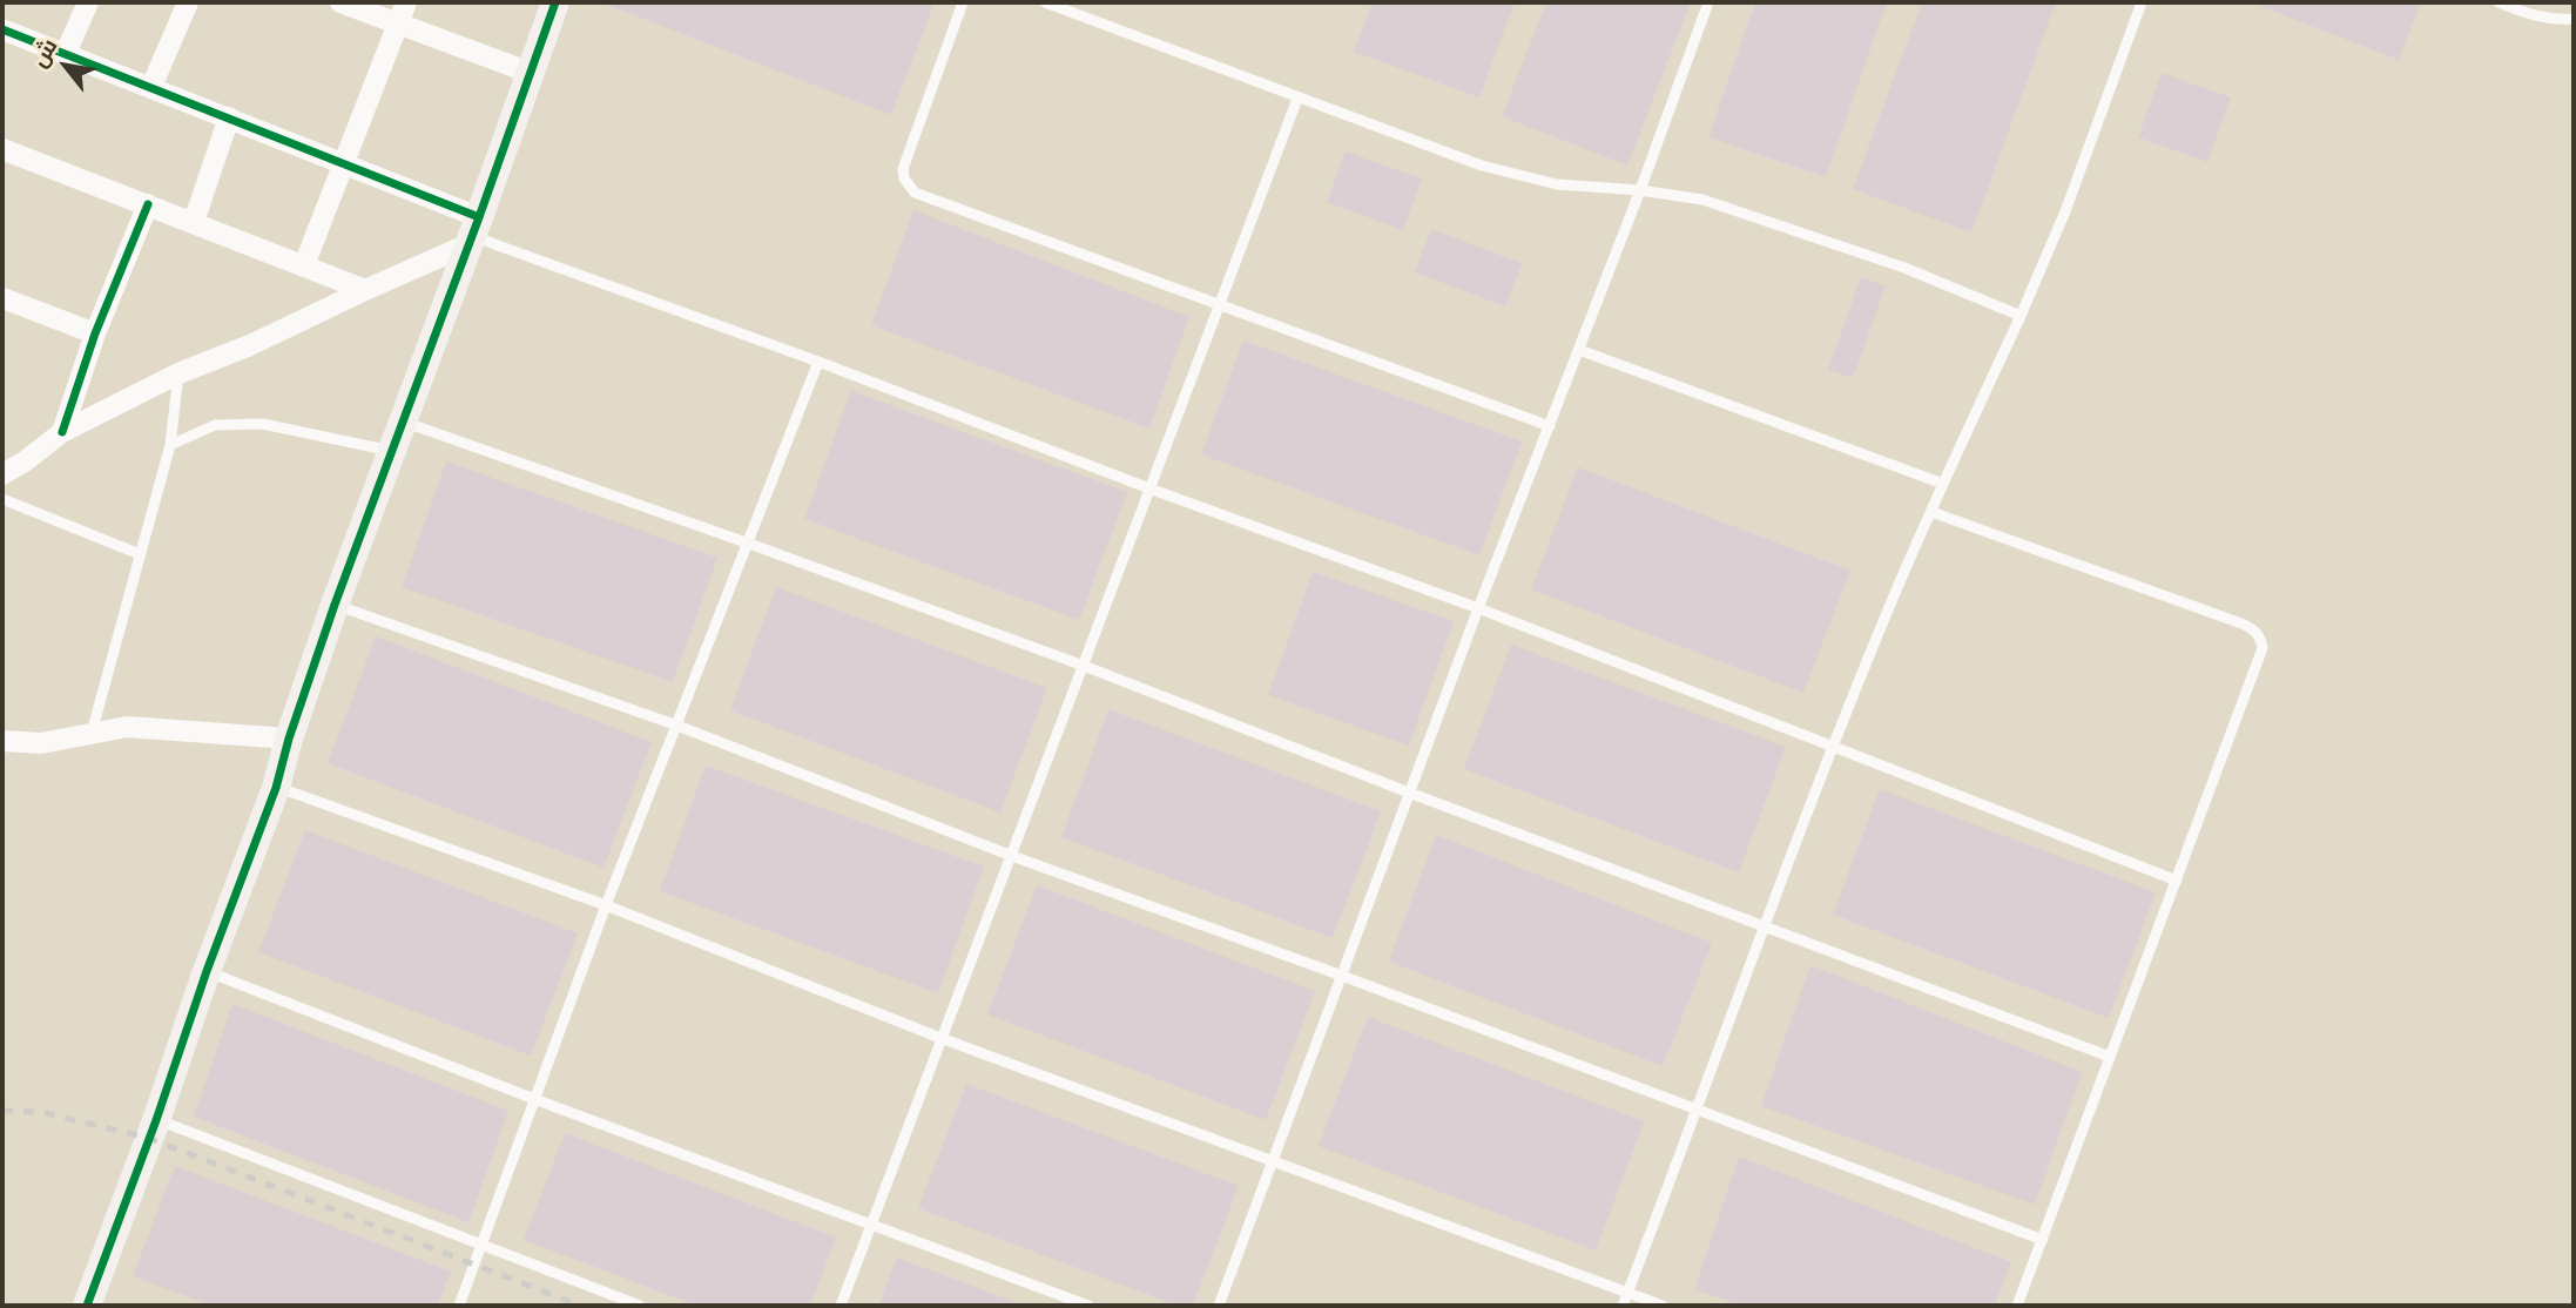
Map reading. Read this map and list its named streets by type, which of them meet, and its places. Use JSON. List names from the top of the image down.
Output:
{
  "north": "top left"
}
